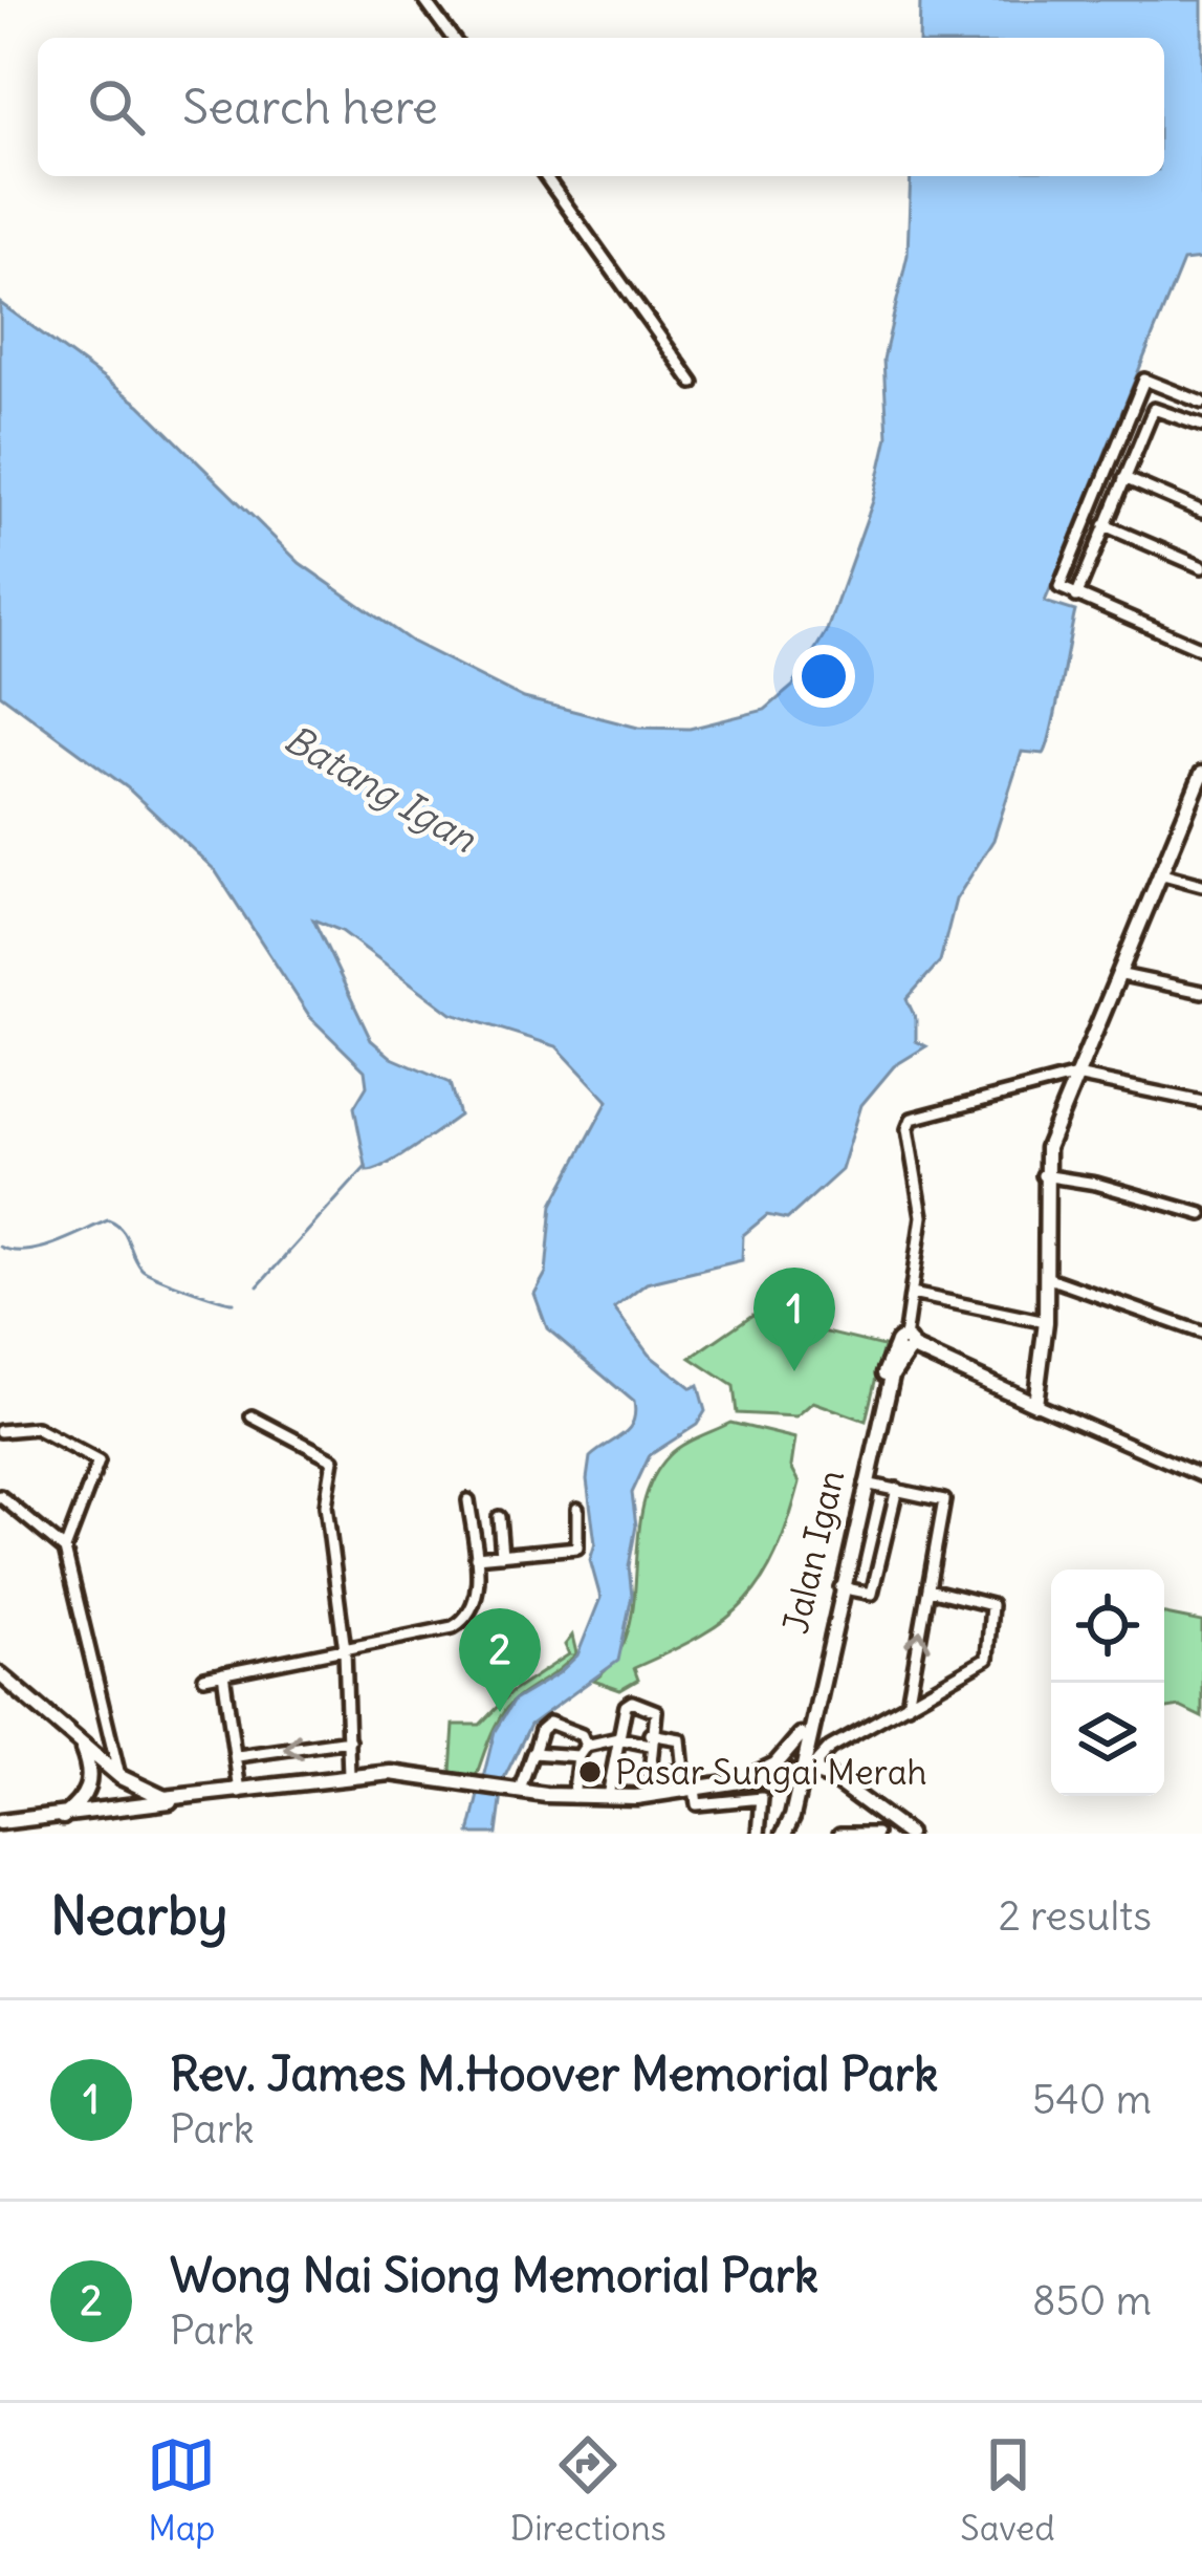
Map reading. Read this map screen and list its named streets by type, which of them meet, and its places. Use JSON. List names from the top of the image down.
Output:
{
  "streets": {
    "street": ["Jalan Igan"]
  },
  "water": ["Batang Igan"],
  "places": ["Pasar Sungai Merah"],
  "page": {
    "search": "Search here",
    "pins": ["1", "2"],
    "heading": ["Nearby", "2 results"],
    "list": [
      {
        "mark": "1",
        "name": "Rev. James M.Hoover Memorial Park",
        "note": "Park",
        "value": "540 m"
      },
      {
        "mark": "2",
        "name": "Wong Nai Siong Memorial Park",
        "note": "Park",
        "value": "850 m"
      }
    ],
    "nav": ["Map", "Directions", "Saved"]
  }
}
